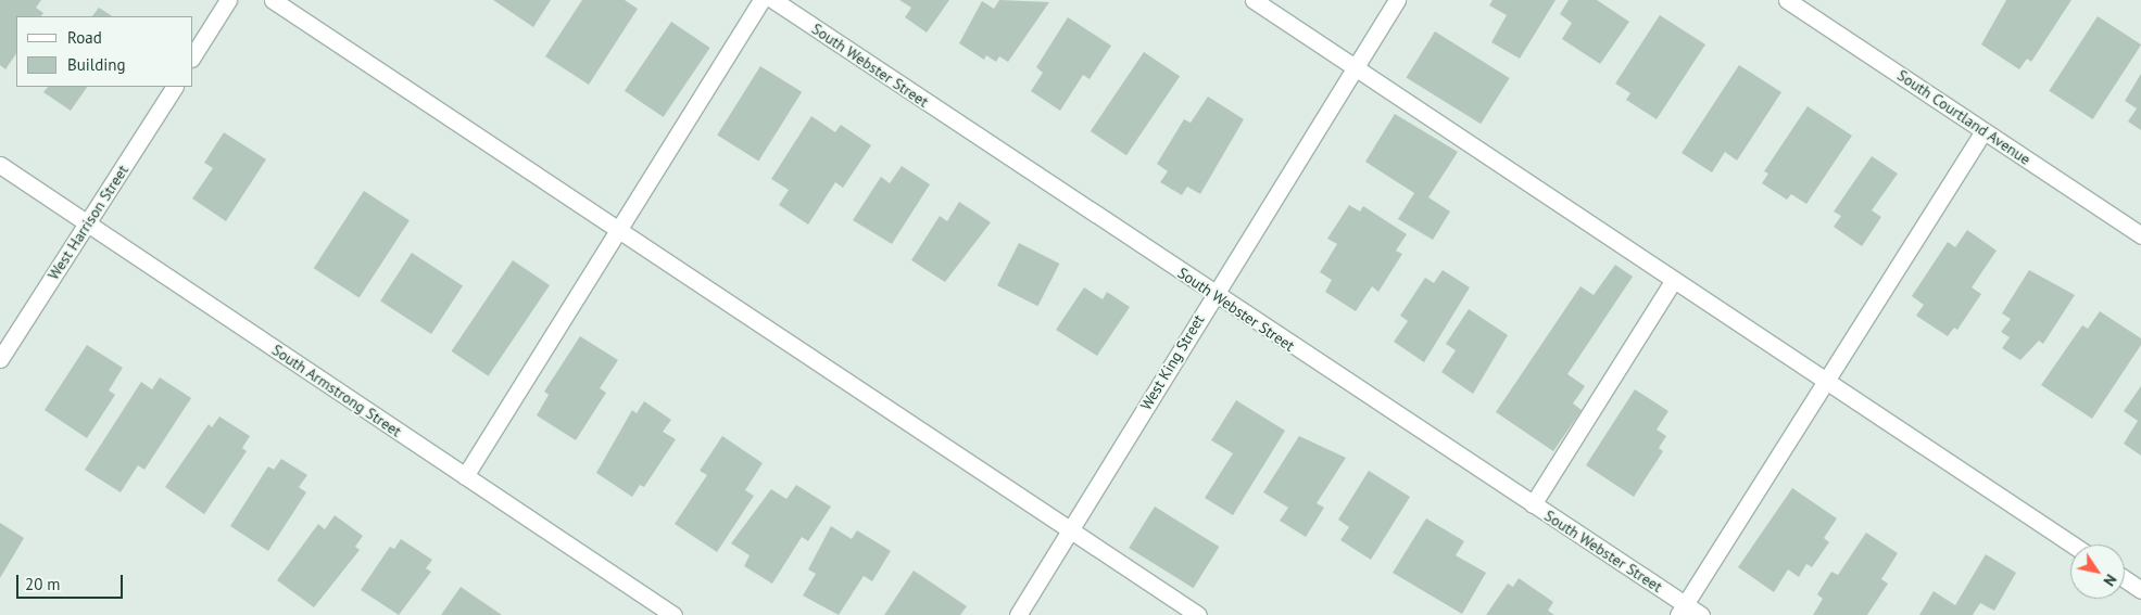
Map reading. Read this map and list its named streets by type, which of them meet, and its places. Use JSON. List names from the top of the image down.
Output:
{
  "streets": {
    "street": [
      "South Webster Street",
      "South Courtland Avenue",
      "West Harrison Street",
      "West King Street",
      "South Armstrong Street"
    ]
  },
  "crossings": [
    ["South Webster Street", "West King Street"],
    ["West Harrison Street", "South Armstrong Street"]
  ],
  "legend": ["Road", "Building"],
  "scale_bar": "20 m",
  "north": "bottom right"
}
